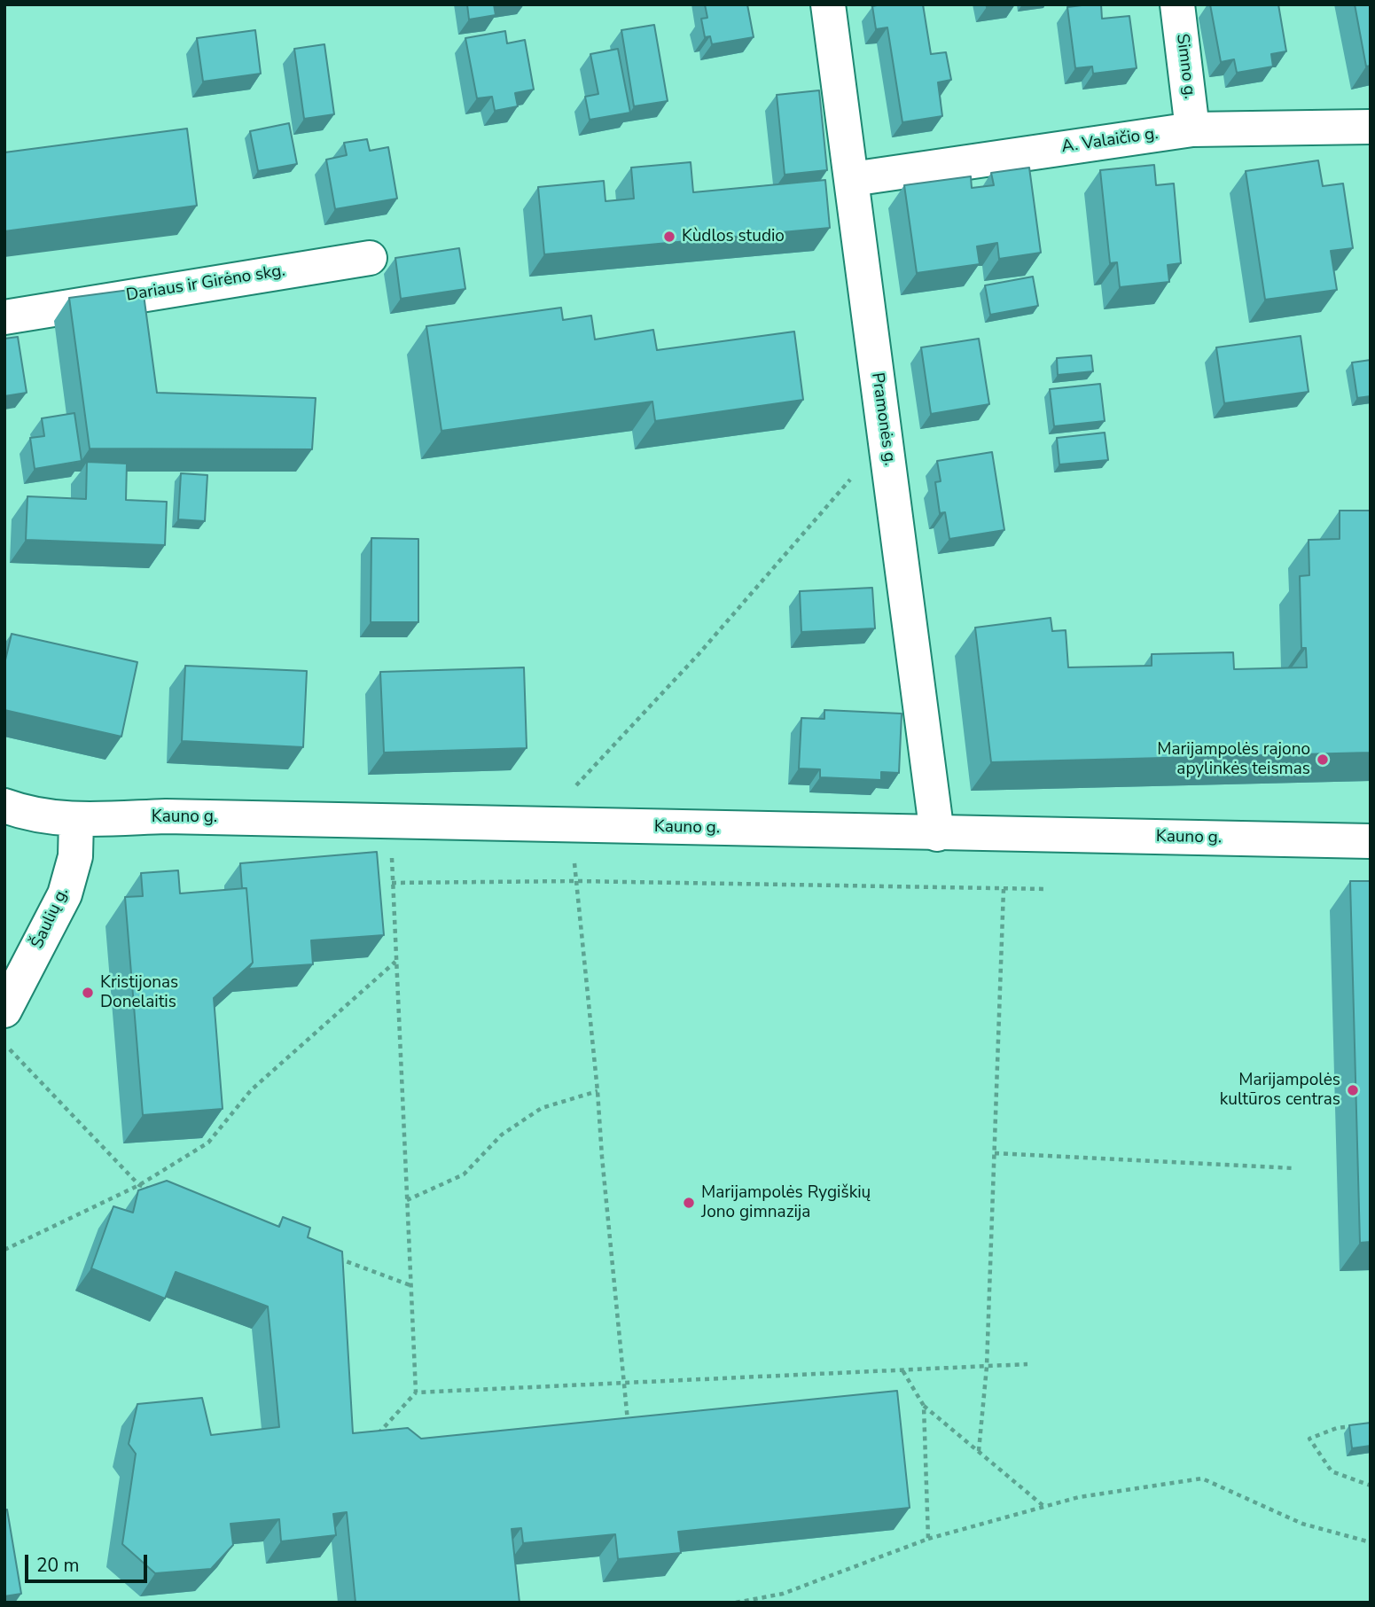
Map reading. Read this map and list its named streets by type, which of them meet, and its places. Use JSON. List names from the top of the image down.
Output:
{
  "streets": {
    "street": [
      "Simno g.",
      "A. Valaičio g.",
      "Dariaus ir Girėno skg.",
      "Pramonės g.",
      "Kauno g.",
      "Šaulių g."
    ]
  },
  "crossings": [
    ["Simno g.", "A. Valaičio g."],
    ["A. Valaičio g.", "Pramonės g."],
    ["Pramonės g.", "Kauno g."],
    ["Kauno g.", "Šaulių g."]
  ],
  "places": [
    "Kùdlos studio",
    "Marijampolės rajono apylinkės teismas",
    "Kristijonas Donelaitis",
    "Marijampolės kultūros centras",
    "Marijampolės Rygiškių Jono gimnazija"
  ],
  "scale_bar": "20 m"
}
